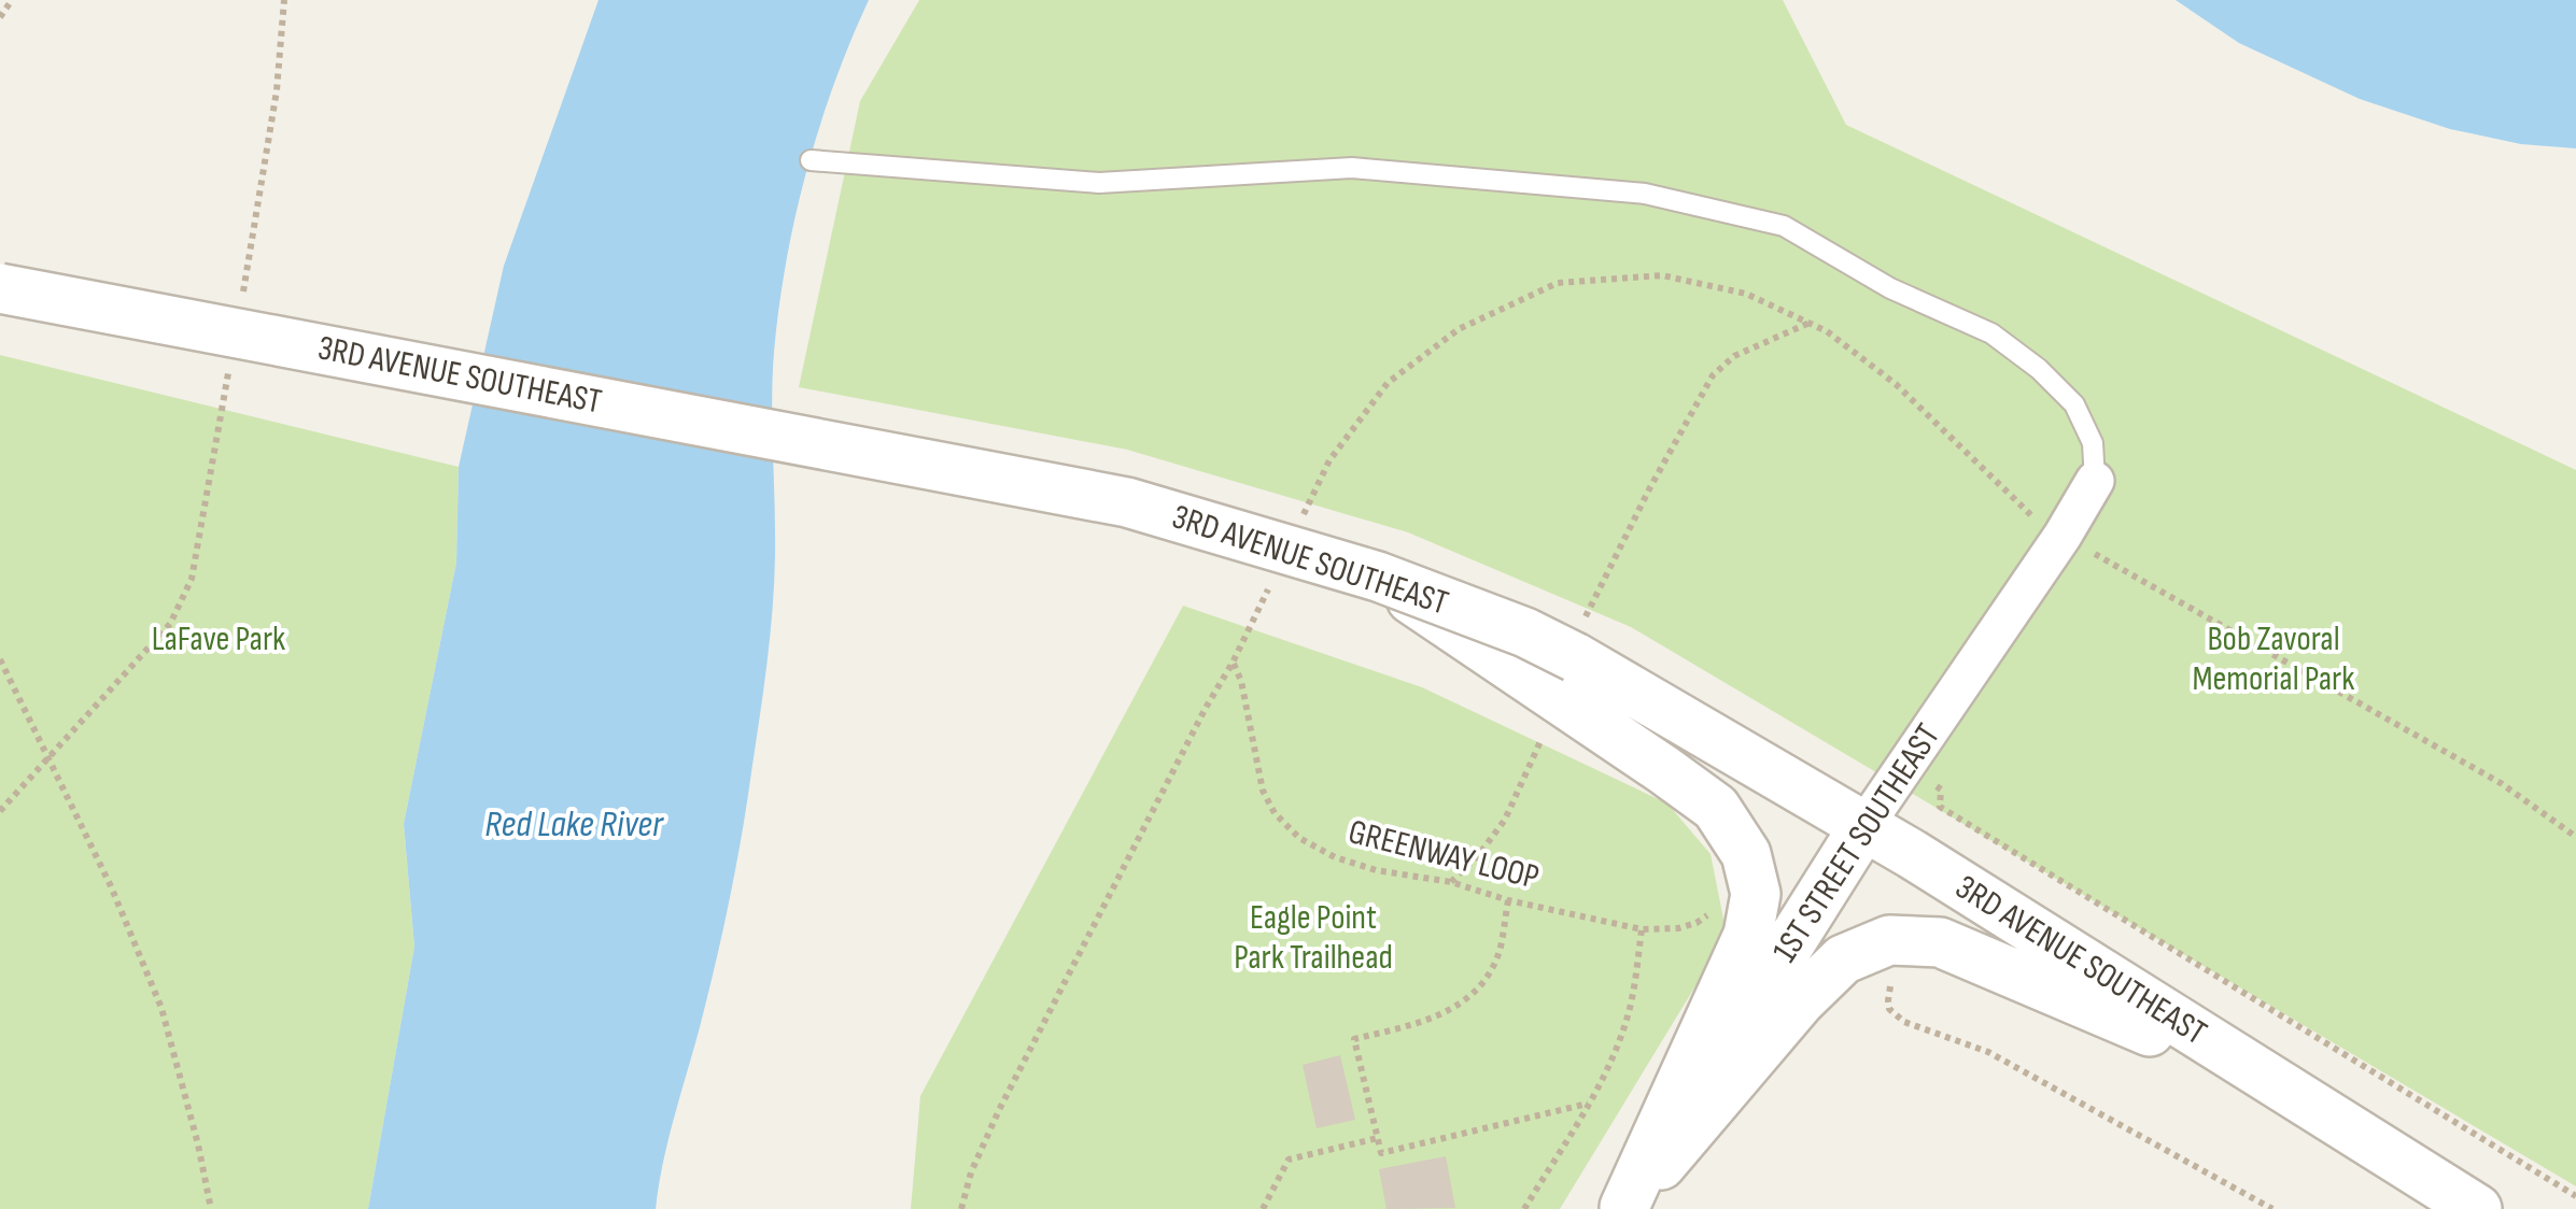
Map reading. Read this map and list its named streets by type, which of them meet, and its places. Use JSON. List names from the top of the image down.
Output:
{
  "streets": {
    "street": ["3RD AVENUE SOUTHEAST", "1ST STREET SOUTHEAST"],
    "path": ["GREENWAY LOOP"]
  },
  "crossings": [
    ["3RD AVENUE SOUTHEAST", "1ST STREET SOUTHEAST"]
  ],
  "water": ["Red Lake River"],
  "parks": ["LaFave Park", "Bob Zavoral Memorial Park", "Eagle Point Park Trailhead"]
}
